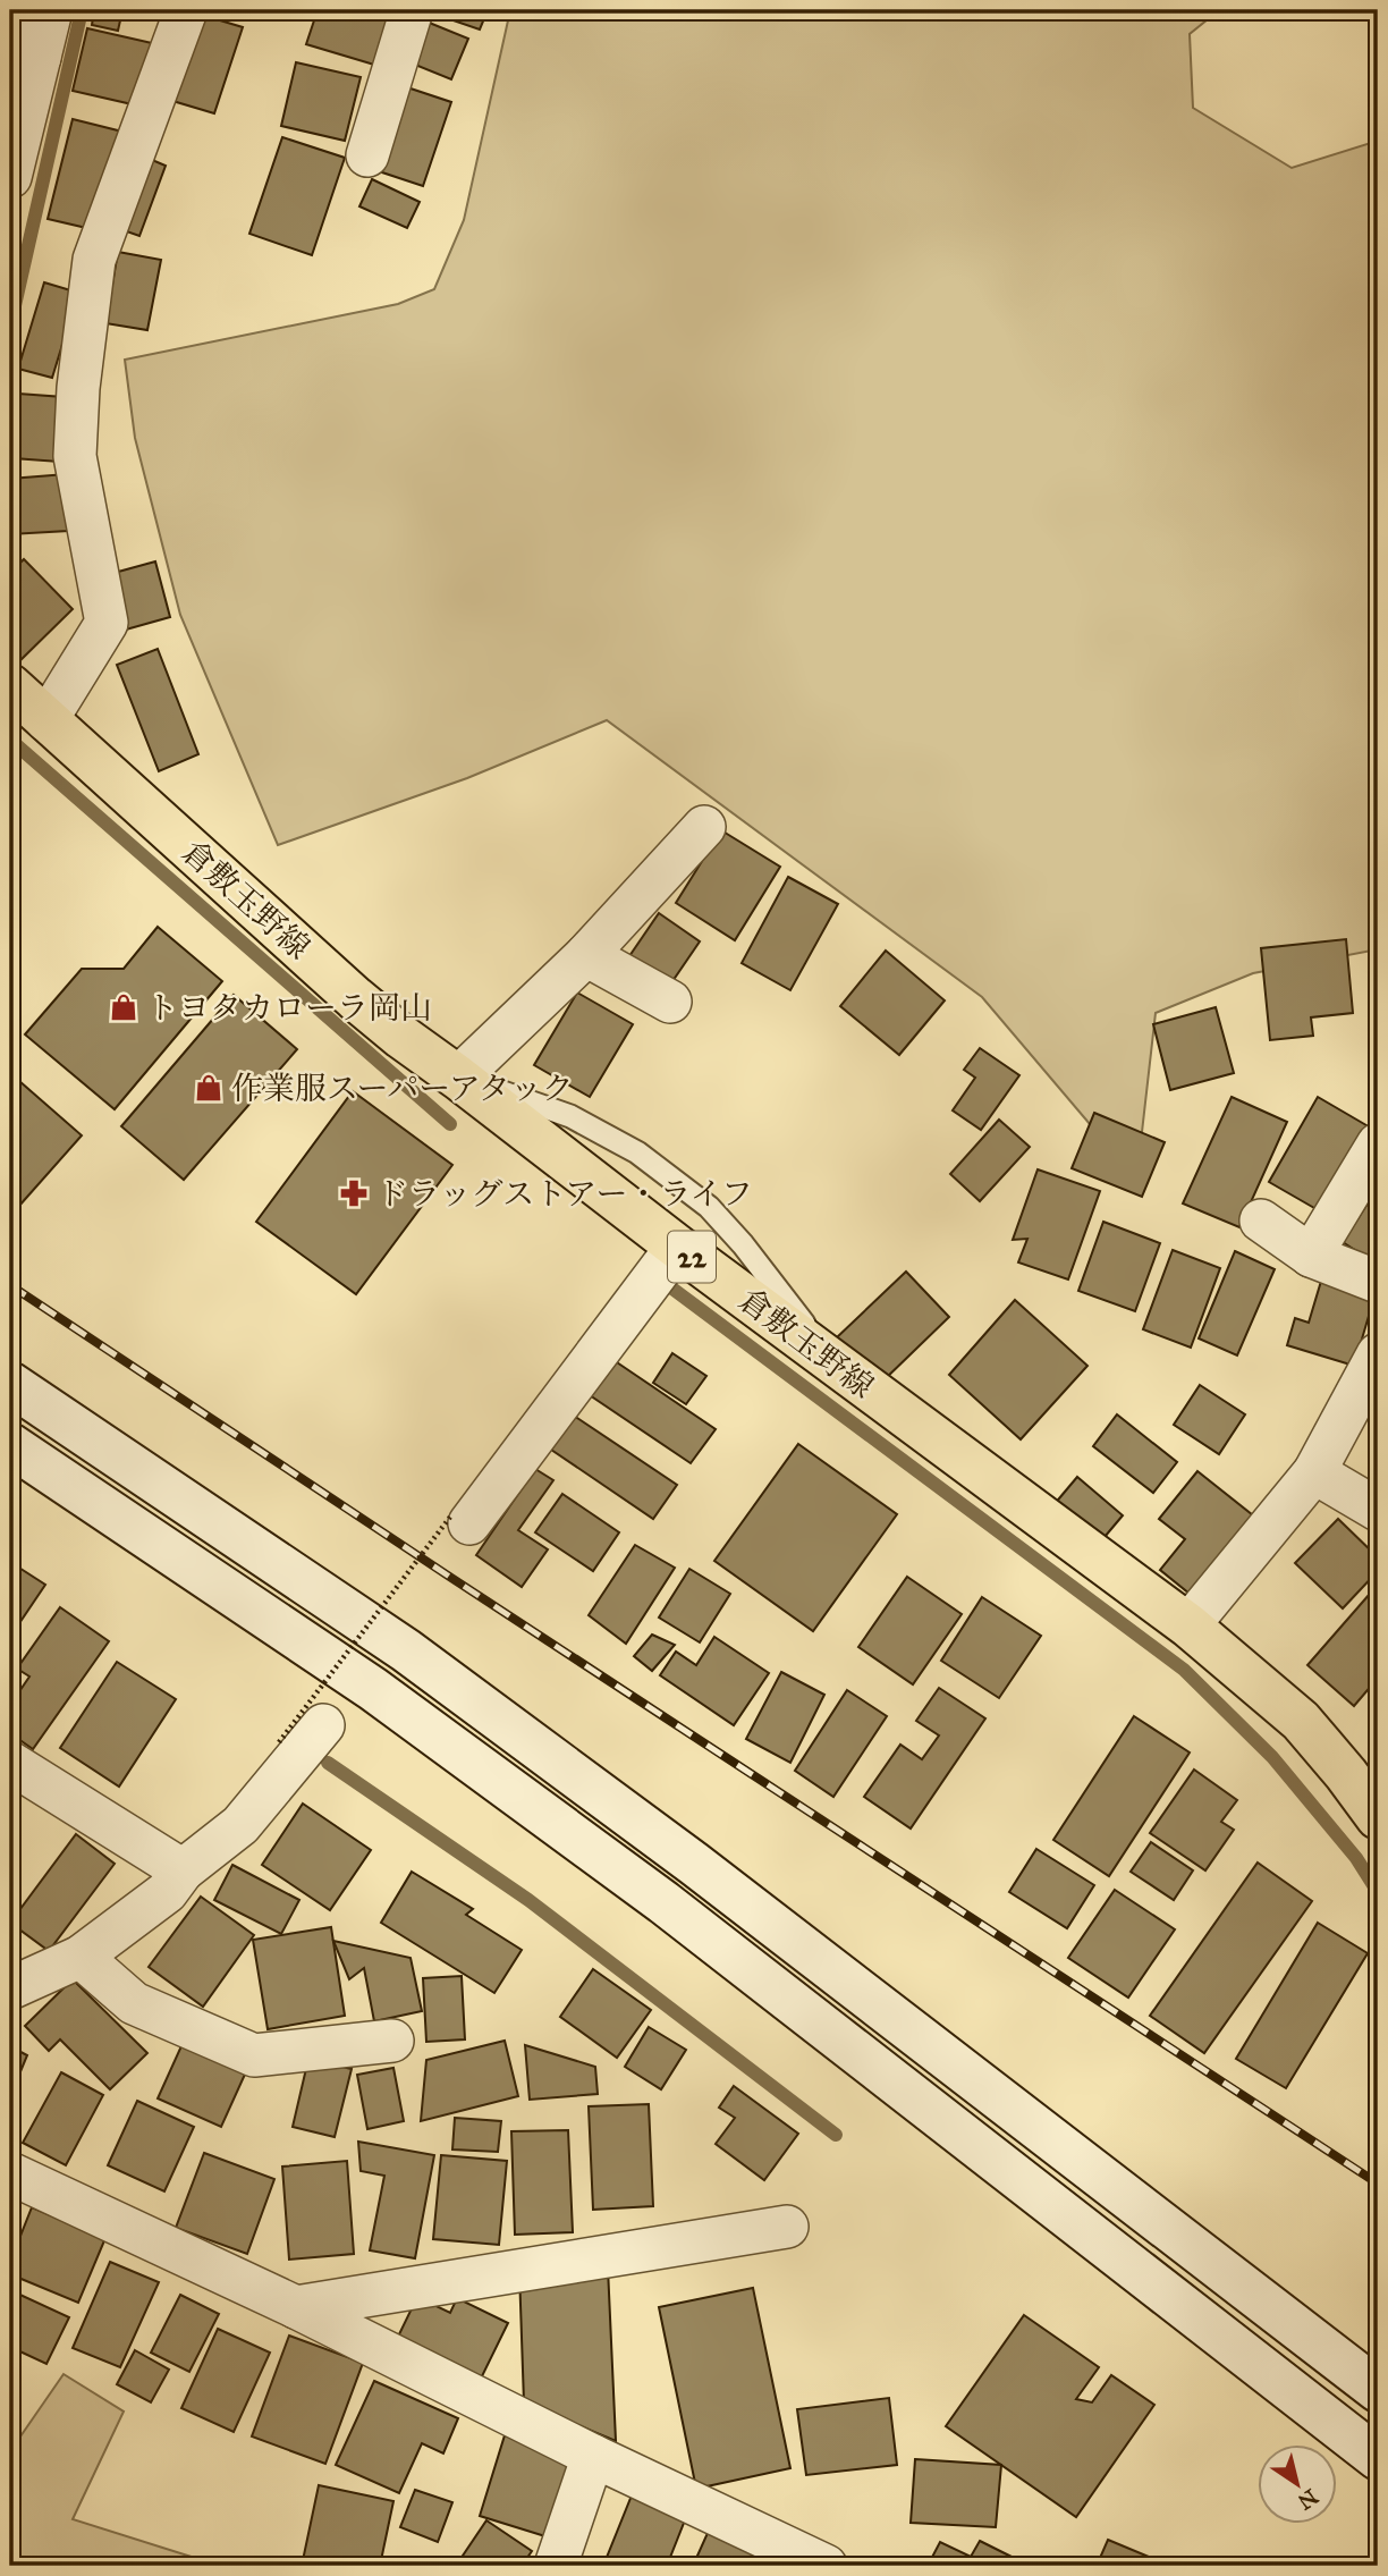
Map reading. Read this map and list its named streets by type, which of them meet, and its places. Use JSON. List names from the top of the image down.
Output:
{
  "streets": {
    "main road": ["倉敷玉野線", "22"]
  },
  "places": {
    "shop": ["トヨタカローラ岡山", "作業服スーパーアタック"],
    "pharmacy": ["ドラッグストアー・ライフ"]
  },
  "north": "bottom right"
}
